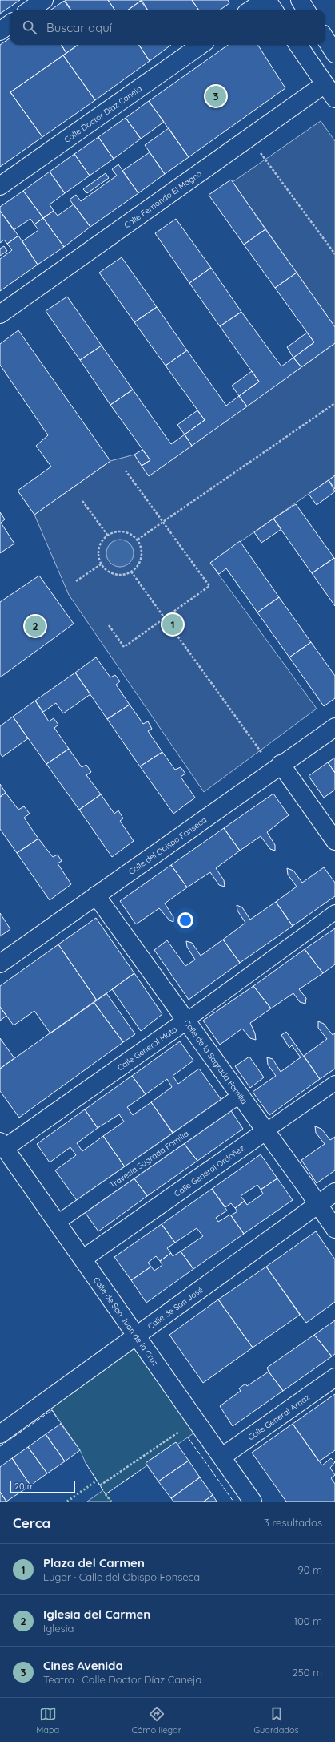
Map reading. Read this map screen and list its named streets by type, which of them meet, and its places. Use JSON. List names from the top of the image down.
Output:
{
  "streets": {
    "street": [
      "Calle Doctor Díaz Caneja",
      "Calle Fernando El Magno",
      "Calle del Obispo Fonseca",
      "Calle General Mata",
      "Calle de la Sagrada Familia",
      "Travesía Sagrada Familia",
      "Calle General Ordoñez",
      "Calle de San José",
      "Calle de San Juan de la Cruz",
      "Calle General Arnaz"
    ]
  },
  "crossings": [
    ["Calle del Obispo Fonseca", "Calle de la Sagrada Familia"],
    ["Calle General Mata", "Calle de la Sagrada Familia"],
    ["Calle General Mata", "Calle de San Juan de la Cruz"],
    ["Calle de la Sagrada Familia", "Travesía Sagrada Familia"],
    ["Calle de la Sagrada Familia", "Calle General Ordoñez"],
    ["Calle de la Sagrada Familia", "Calle de San José"],
    ["Travesía Sagrada Familia", "Calle de San Juan de la Cruz"],
    ["Calle General Ordoñez", "Calle de San Juan de la Cruz"],
    ["Calle de San José", "Calle de San Juan de la Cruz"],
    ["Calle de San Juan de la Cruz", "Calle General Arnaz"]
  ],
  "scale_bar": "20 m",
  "page": {
    "search": "Buscar aquí",
    "pins": ["3", "1", "2"],
    "scale": "20 m",
    "heading": ["Cerca", "3 resultados"],
    "list": [
      {
        "mark": "1",
        "name": "Plaza del Carmen",
        "note": "Lugar · Calle del Obispo Fonseca",
        "value": "90 m"
      },
      {
        "mark": "2",
        "name": "Iglesia del Carmen",
        "note": "Iglesia",
        "value": "100 m"
      },
      {
        "mark": "3",
        "name": "Cines Avenida",
        "note": "Teatro · Calle Doctor Díaz Caneja",
        "value": "250 m"
      }
    ],
    "nav": ["Mapa", "Cómo llegar", "Guardados"]
  }
}
